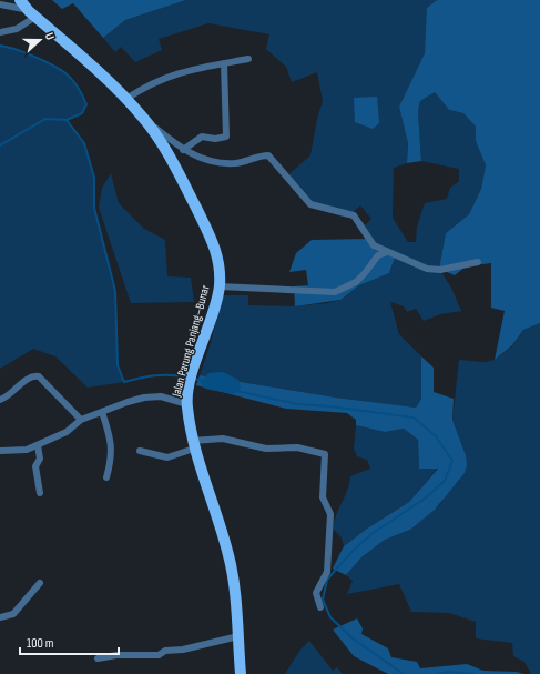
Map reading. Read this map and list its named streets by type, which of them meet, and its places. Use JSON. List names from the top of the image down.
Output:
{
  "streets": {
    "main road": ["Jalan Parung Panjang–Bunar"]
  },
  "scale_bar": "100 m",
  "north": "right"
}
